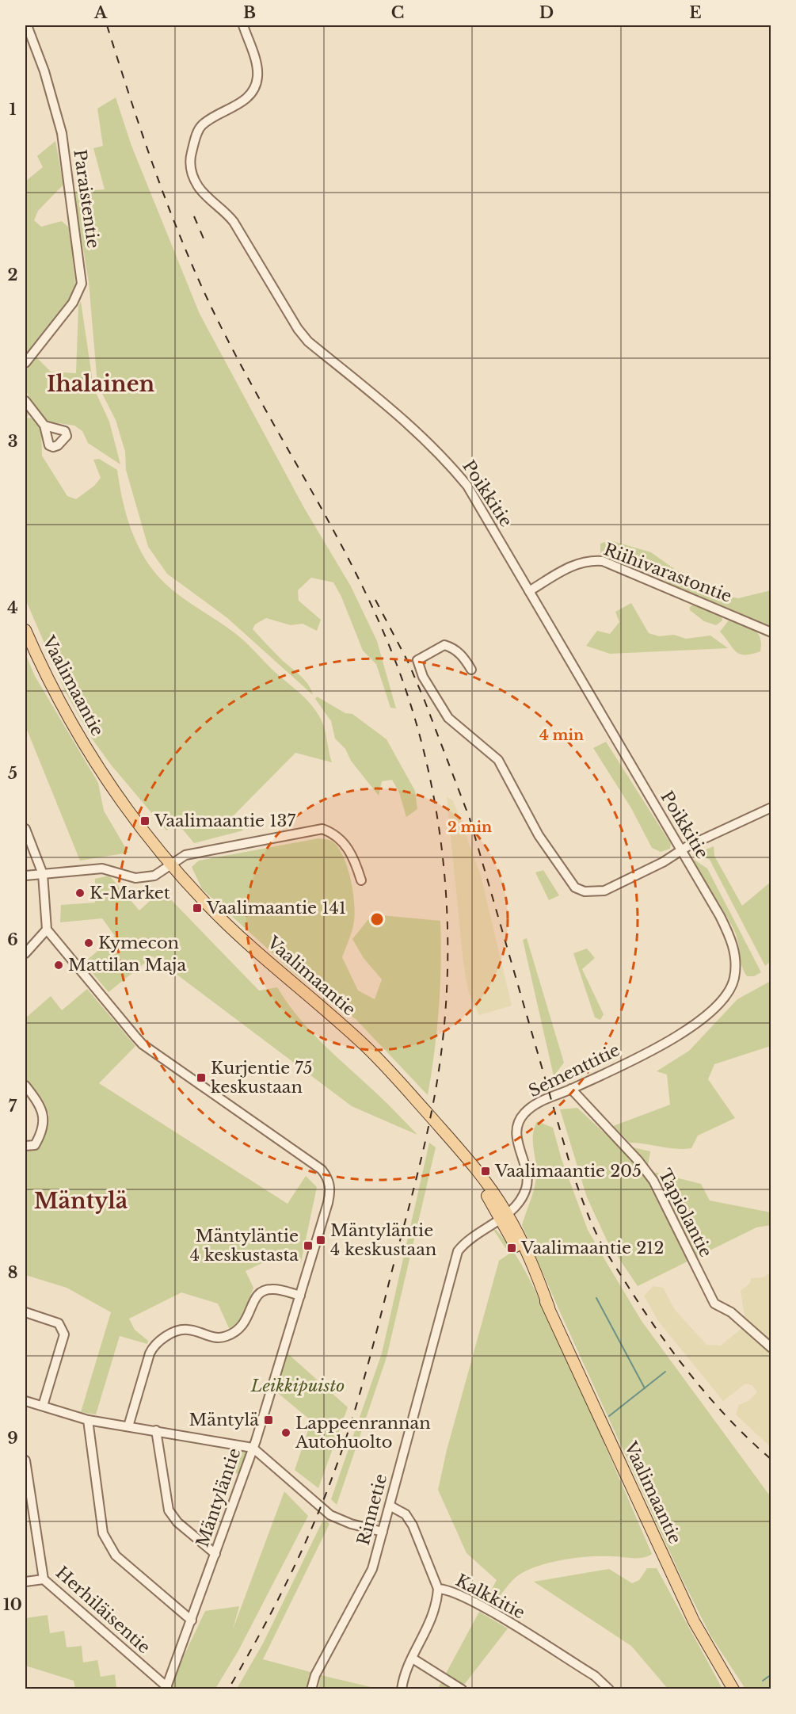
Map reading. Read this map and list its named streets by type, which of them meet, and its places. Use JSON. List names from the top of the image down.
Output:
{
  "streets": {
    "main road": ["Vaalimaantie"],
    "street": [
      "Paraistentie",
      "Poikkitie",
      "Riihivarastontie",
      "Sementtitie",
      "Tapiolantie",
      "Mäntyläntie",
      "Rinnetie",
      "Kalkkitie",
      "Herhiläisentie"
    ]
  },
  "crossings": [
    ["Poikkitie", "Riihivarastontie"],
    ["Poikkitie", "Sementtitie"],
    ["Vaalimaantie", "Sementtitie"],
    ["Vaalimaantie", "Rinnetie"],
    ["Sementtitie", "Tapiolantie"],
    ["Sementtitie", "Rinnetie"],
    ["Mäntyläntie", "Herhiläisentie"],
    ["Rinnetie", "Kalkkitie"]
  ],
  "districts": ["Ihalainen", "Mäntylä"],
  "parks": ["Leikkipuisto"],
  "places": {
    "transit": [
      "Vaalimaantie 137",
      "Vaalimaantie 141",
      "Kurjentie 75 keskustaan",
      "Vaalimaantie 205",
      "Mäntyläntie 4 keskustaan",
      "Mäntyläntie 4 keskustasta",
      "Vaalimaantie 212",
      "Mäntylä"
    ],
    "other": [
      "K-Market",
      "Kymecon",
      "Mattilan Maja",
      "Lappeenrannan Autohuolto"
    ]
  },
  "grid": {
    "columns": [
      "A",
      "B",
      "C",
      "D",
      "E"
    ],
    "rows": [
      "1",
      "2",
      "3",
      "4",
      "5",
      "6",
      "7",
      "8",
      "9",
      "10"
    ]
  },
  "rings": ["4 min", "2 min"]
}
